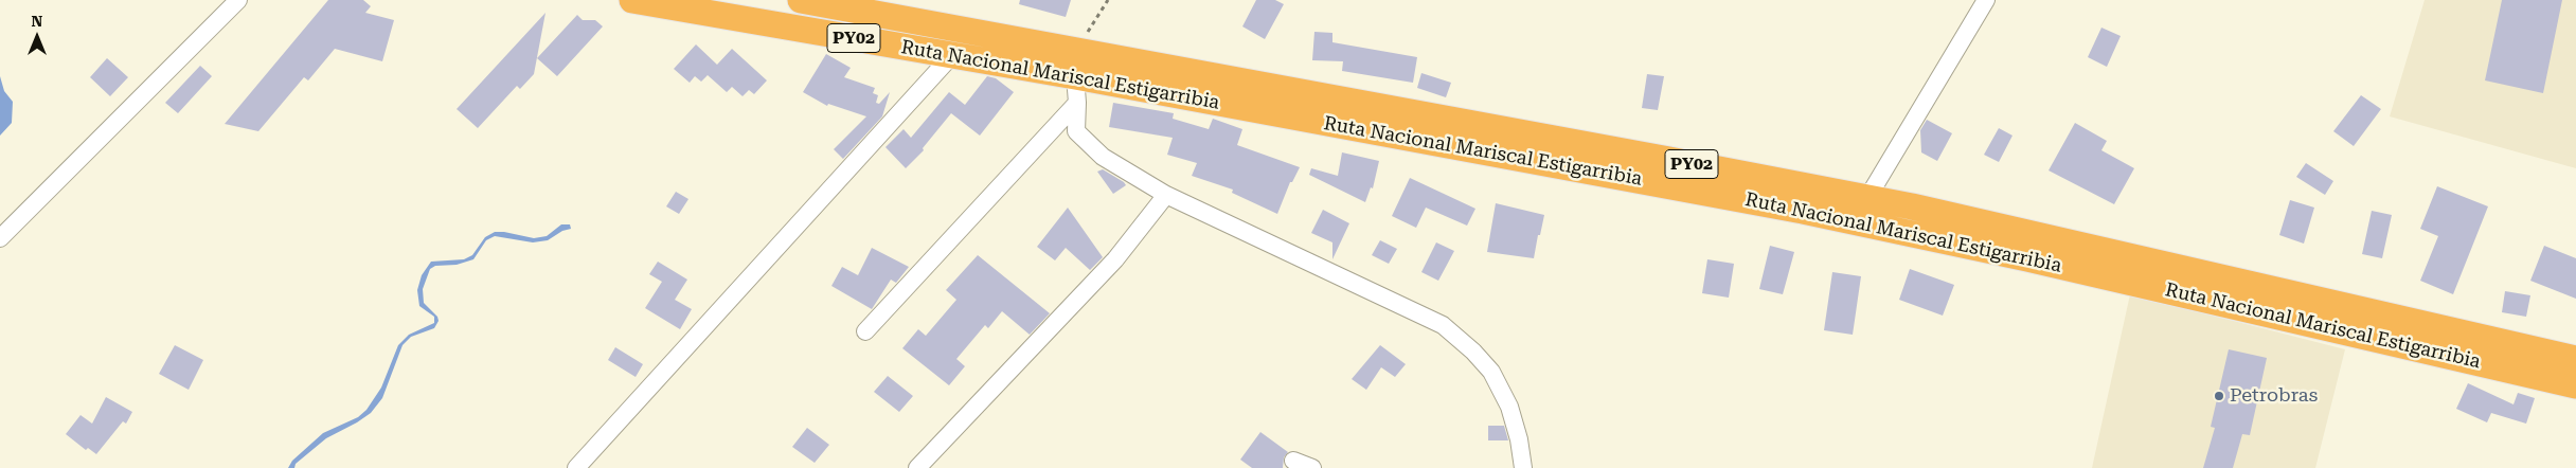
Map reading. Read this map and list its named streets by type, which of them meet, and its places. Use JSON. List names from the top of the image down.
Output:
{
  "streets": {
    "highway": ["PY02", "Ruta Nacional Mariscal Estigarribia"]
  },
  "places": ["Petrobras"],
  "north": "top"
}
